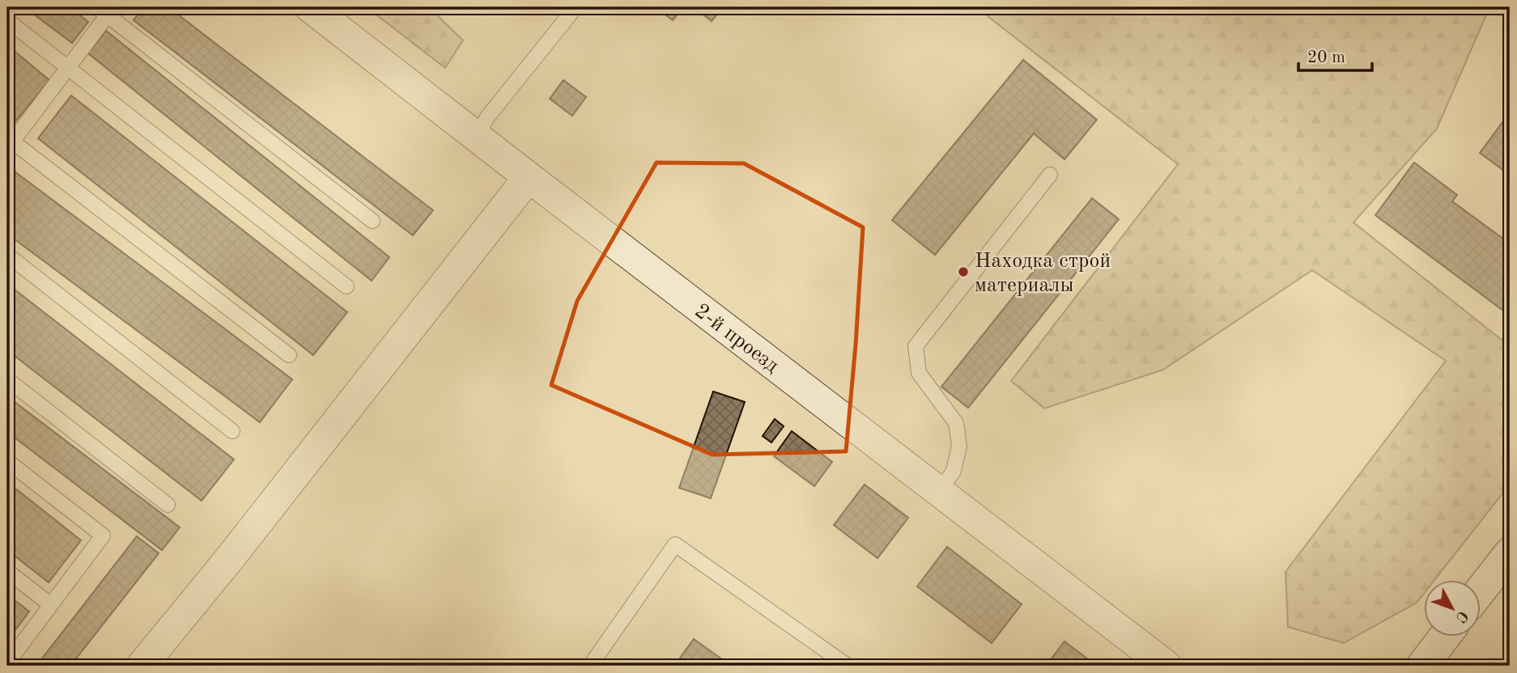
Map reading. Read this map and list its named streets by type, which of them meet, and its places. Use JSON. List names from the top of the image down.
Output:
{
  "streets": {
    "street": ["2-й проезд"]
  },
  "places": ["Находка строй материалы"],
  "scale_bar": "20 m",
  "north": "bottom right"
}
